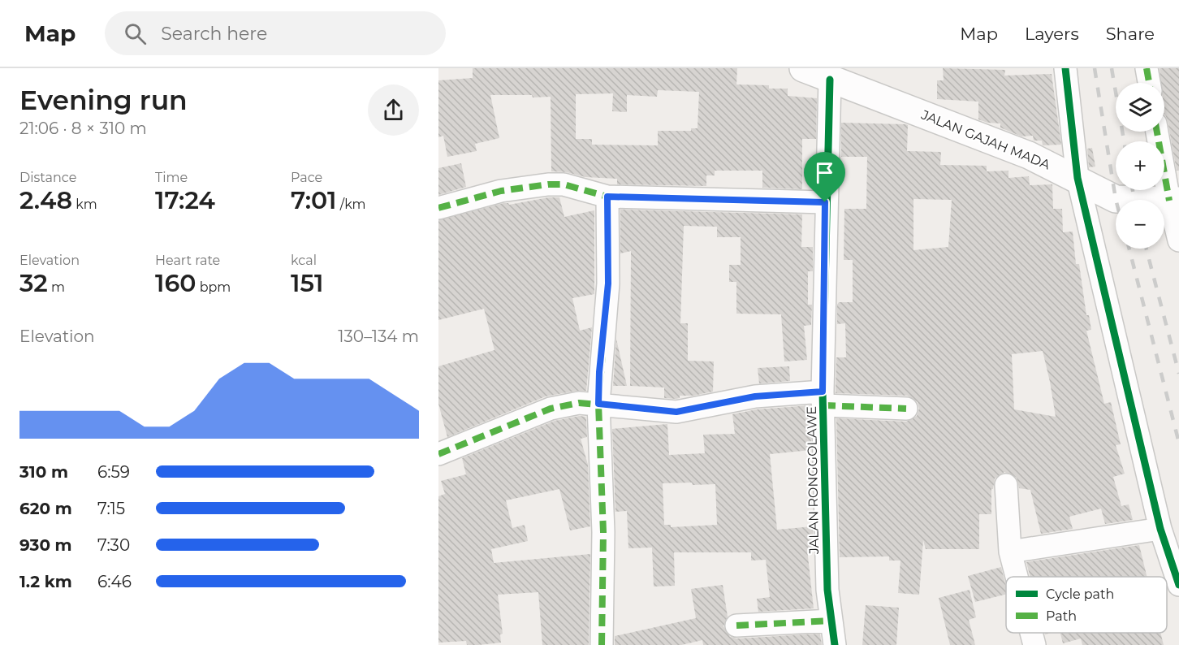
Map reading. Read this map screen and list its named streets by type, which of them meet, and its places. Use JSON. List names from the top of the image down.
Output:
{
  "streets": {
    "street": ["JALAN GAJAH MADA", "JALAN RONGGOLAWE"]
  },
  "crossings": [
    ["JALAN GAJAH MADA", "JALAN RONGGOLAWE"]
  ],
  "legend": ["Cycle path", "Path"],
  "page": {
    "header": "Map",
    "search": "Search here",
    "nav": ["Map", "Layers", "Share"],
    "heading": ["Evening run", "21:06 · 8 × 310 m"],
    "map_buttons": ["+", "−"],
    "stats": [
      ["Distance", "2.48 km"],
      ["Time", "17:24"],
      ["Pace", "7:01 /km"],
      ["Elevation", "32 m"],
      ["Heart rate", "160 bpm"],
      ["kcal", "151"]
    ],
    "chart": ["Elevation", "130–134 m"],
    "list": [
      {
        "name": "310 m",
        "note": "6:59"
      },
      {
        "name": "620 m",
        "note": "7:15"
      },
      {
        "name": "930 m",
        "note": "7:30"
      },
      {
        "name": "1.2 km",
        "note": "6:46"
      }
    ]
  }
}
